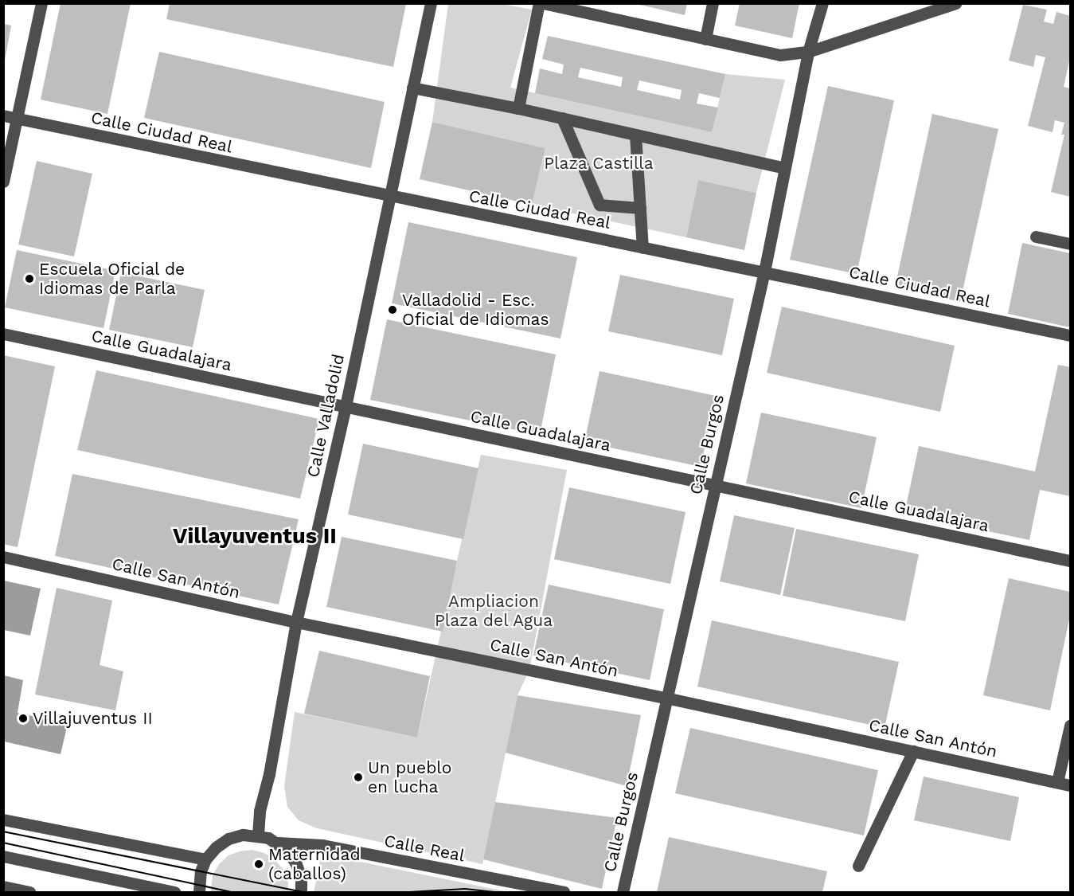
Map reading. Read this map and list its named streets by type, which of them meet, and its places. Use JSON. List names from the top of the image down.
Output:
{
  "streets": {
    "street": [
      "Calle Ciudad Real",
      "Calle Guadalajara",
      "Calle Valladolid",
      "Calle Burgos",
      "Calle San Antón",
      "Calle Real"
    ]
  },
  "crossings": [
    ["Calle Ciudad Real", "Calle Valladolid"],
    ["Calle Ciudad Real", "Calle Burgos"],
    ["Calle Guadalajara", "Calle Valladolid"],
    ["Calle Guadalajara", "Calle Burgos"],
    ["Calle Valladolid", "Calle San Antón"],
    ["Calle Burgos", "Calle San Antón"]
  ],
  "districts": ["Villayuventus II"],
  "parks": ["Plaza Castilla", "Ampliacion Plaza del Agua"],
  "places": [
    "Escuela Oficial de Idiomas de Parla",
    "Valladolid - Esc. Oficial de Idiomas",
    "Villajuventus II",
    "Un pueblo en lucha",
    "Maternidad (caballos)"
  ]
}
